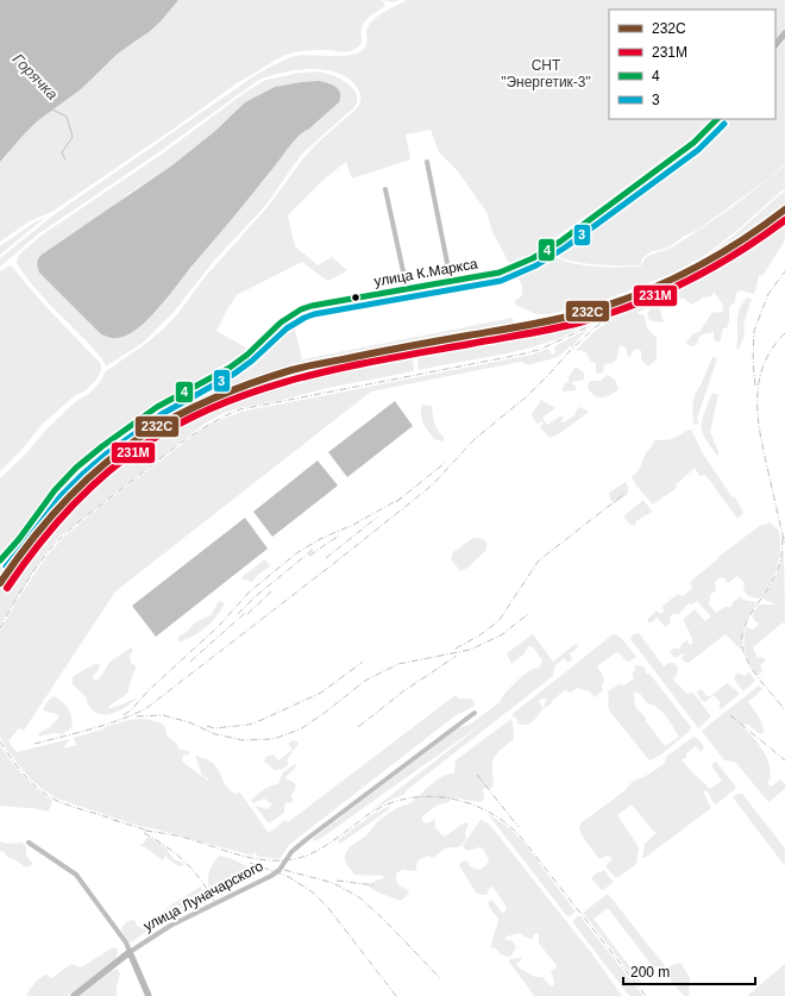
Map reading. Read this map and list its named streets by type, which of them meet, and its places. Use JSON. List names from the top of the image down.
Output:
{
  "streets": {
    "main road": ["улица К.Маркса", "улица Луначарского"]
  },
  "water": ["Горячка"],
  "parks": ["СНТ \"Энергетик-3\""],
  "lines": [
    "transit line 4",
    "transit line 3",
    "transit line 232C",
    "transit line 231М"
  ],
  "legend": [
    "232C",
    "231М",
    "4",
    "3"
  ],
  "scale_bar": "200 m"
}
